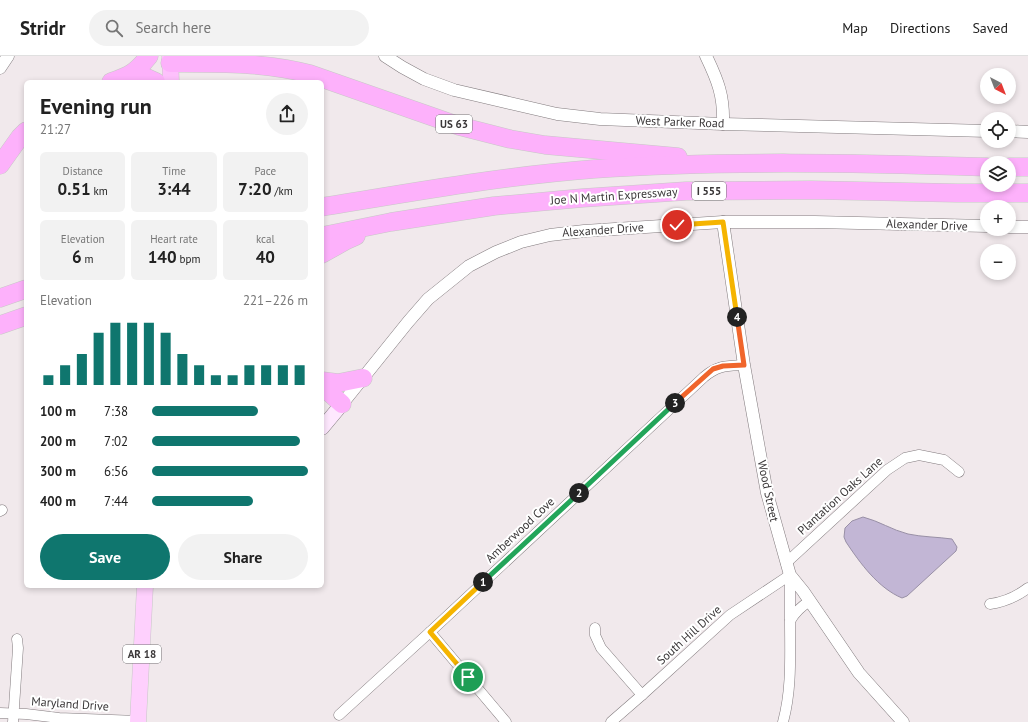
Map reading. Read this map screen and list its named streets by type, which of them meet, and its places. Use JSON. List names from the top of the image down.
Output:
{
  "streets": {
    "highway": ["US 63", "I 555", "Joe N Martin Expressway"],
    "main road": ["Alexander Drive", "AR 18"],
    "street": [
      "West Parker Road",
      "Wood Street",
      "Plantation Oaks Lane",
      "Amberwood Cove",
      "South Hill Drive",
      "Maryland Drive"
    ]
  },
  "crossings": [
    ["Alexander Drive", "Wood Street"],
    ["Wood Street", "Plantation Oaks Lane"],
    ["Wood Street", "Amberwood Cove"],
    ["Wood Street", "South Hill Drive"],
    ["AR 18", "Maryland Drive"]
  ],
  "north": "bottom right",
  "page": {
    "header": "Stridr",
    "search": "Search here",
    "nav": ["Map", "Directions", "Saved"],
    "map_buttons": ["+", "−"],
    "heading": ["Evening run", "21:27"],
    "stats": [
      ["Distance", "0.51 km"],
      ["Time", "3:44"],
      ["Pace", "7:20 /km"],
      ["Elevation", "6 m"],
      ["Heart rate", "140 bpm"],
      ["kcal", "40"]
    ],
    "chart": ["Elevation", "221–226 m"],
    "pins": [
      "4",
      "3",
      "2",
      "1"
    ],
    "list": [
      {
        "name": "100 m",
        "note": "7:38"
      },
      {
        "name": "200 m",
        "note": "7:02"
      },
      {
        "name": "300 m",
        "note": "6:56"
      },
      {
        "name": "400 m",
        "note": "7:44"
      }
    ],
    "buttons": ["Save", "Share"]
  }
}
